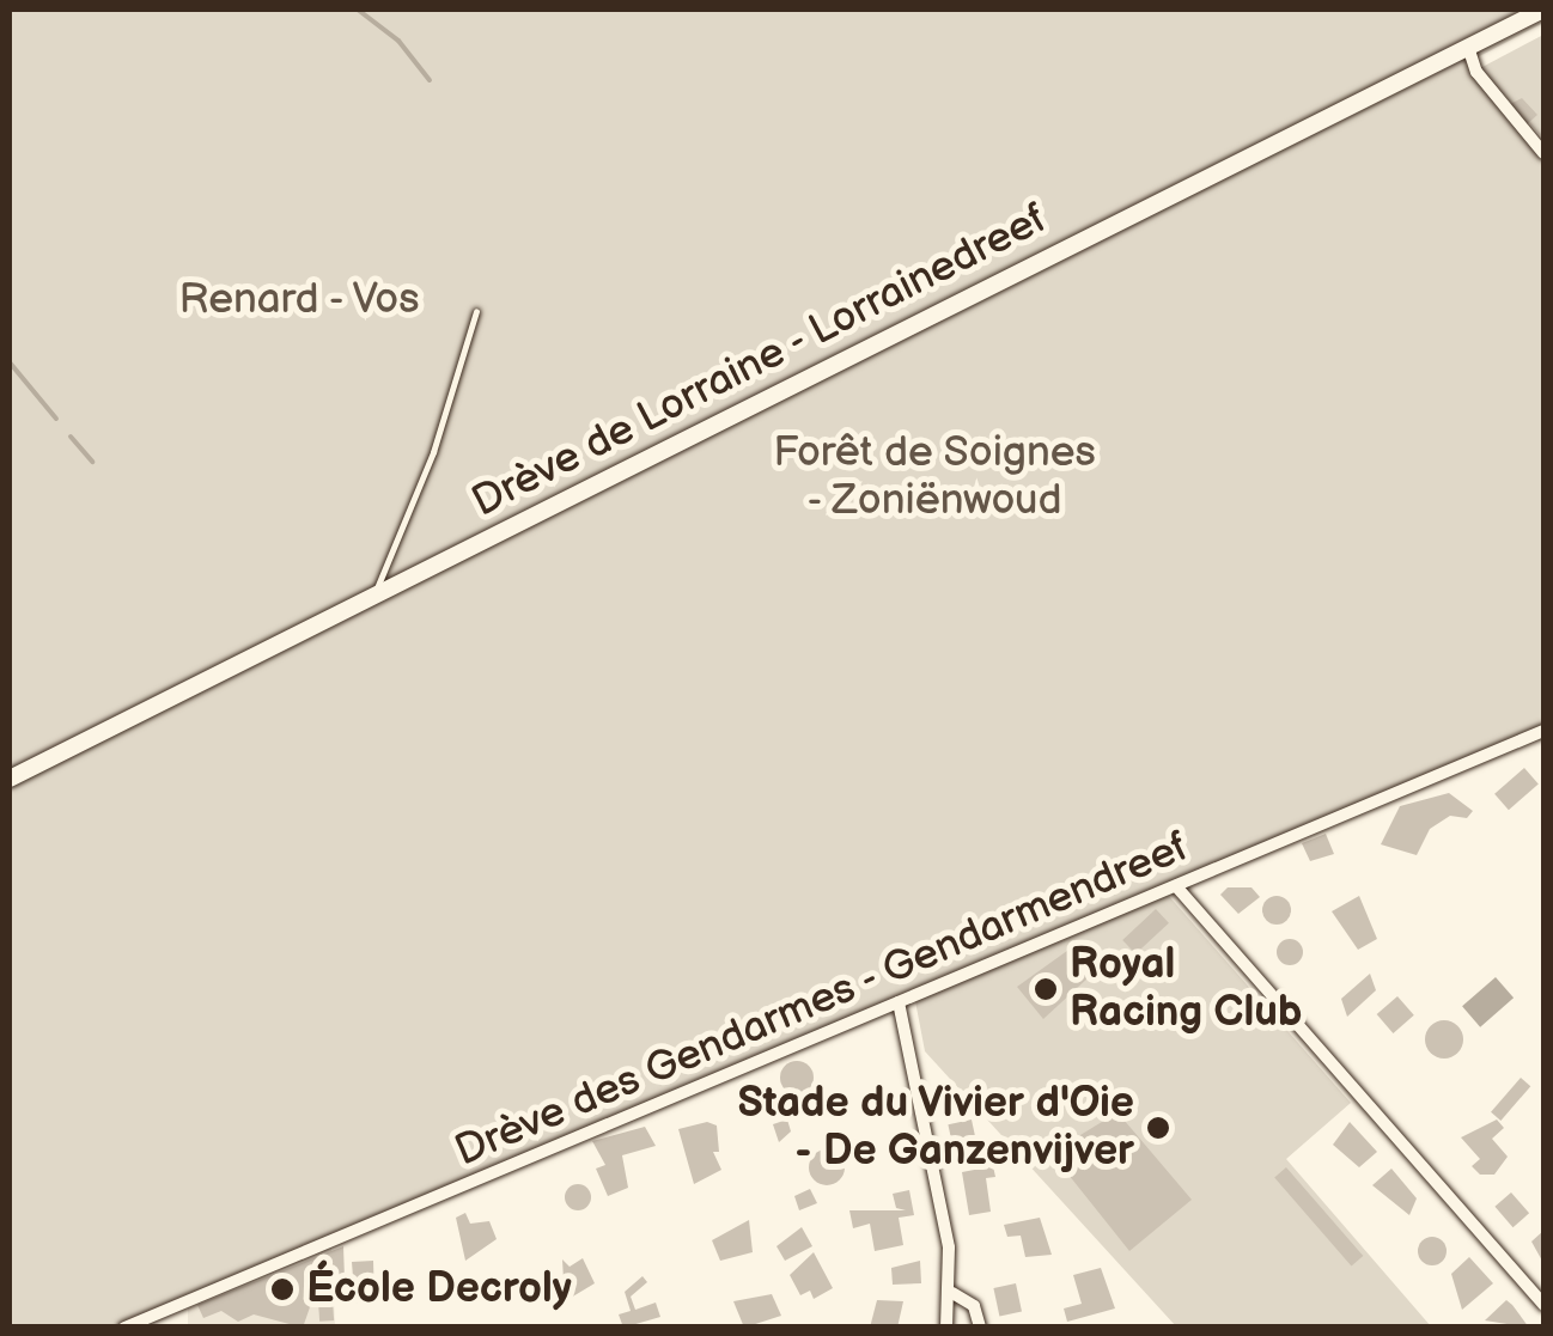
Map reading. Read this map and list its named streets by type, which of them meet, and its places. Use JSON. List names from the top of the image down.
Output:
{
  "streets": {
    "main road": ["Drève de Lorraine - Lorrainedreef"],
    "street": ["Drève des Gendarmes - Gendarmendreef"]
  },
  "parks": ["Renard - Vos", "Forêt de Soignes - Zoniënwoud"],
  "places": ["Royal Racing Club", "Stade du Vivier d'Oie - De Ganzenvijver", "École Decroly"]
}
